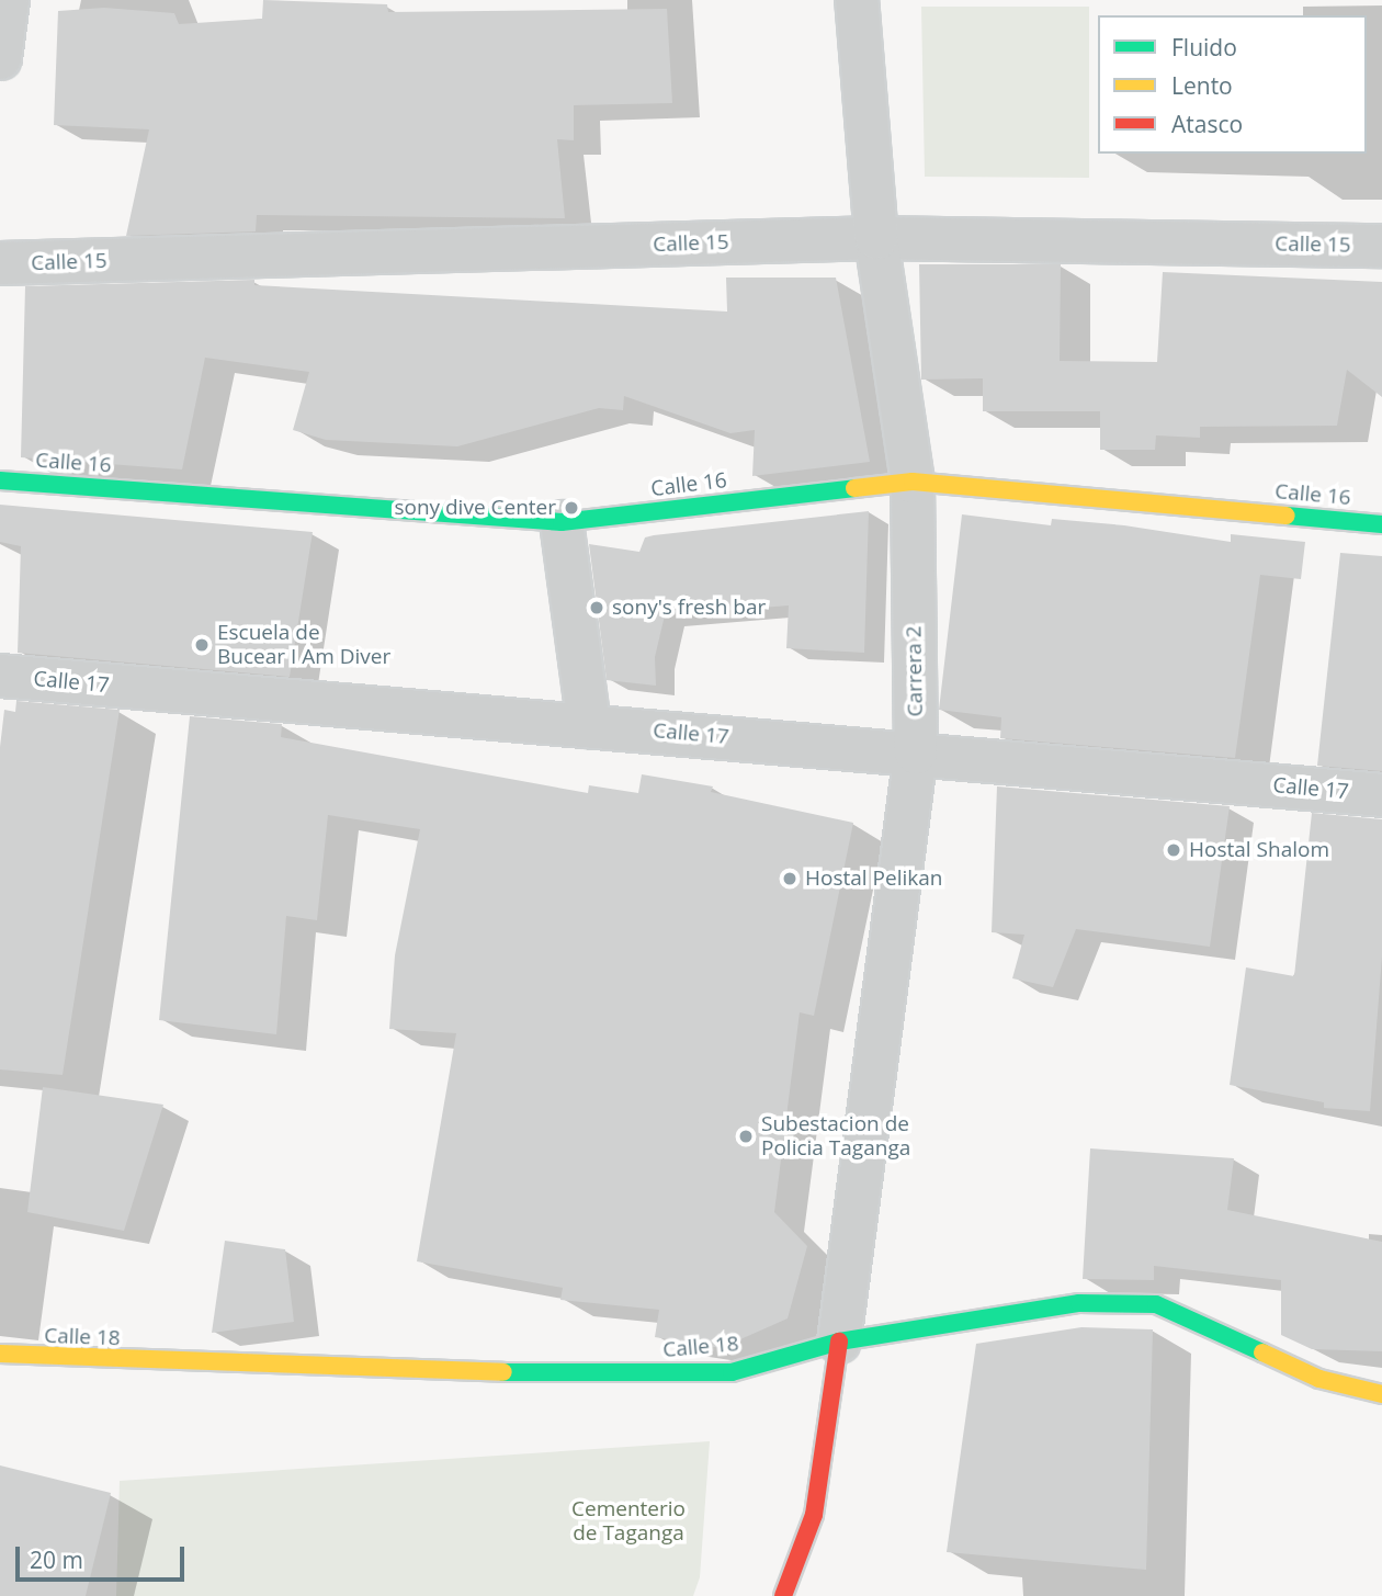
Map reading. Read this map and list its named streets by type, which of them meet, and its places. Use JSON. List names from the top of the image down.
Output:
{
  "streets": {
    "street": [
      "Calle 15",
      "Calle 16",
      "Carrera 2",
      "Calle 17",
      "Calle 18"
    ]
  },
  "crossings": [
    ["Calle 15", "Carrera 2"],
    ["Calle 16", "Carrera 2"],
    ["Carrera 2", "Calle 17"],
    ["Carrera 2", "Calle 18"]
  ],
  "parks": ["Cementerio de Taganga"],
  "places": [
    "sony dive Center",
    "sony's fresh bar",
    "Escuela de Bucear I Am Diver",
    "Hostal Shalom",
    "Hostal Pelikan",
    "Subestacion de Policia Taganga"
  ],
  "legend": ["Fluido", "Lento", "Atasco"],
  "scale_bar": "20 m"
}
